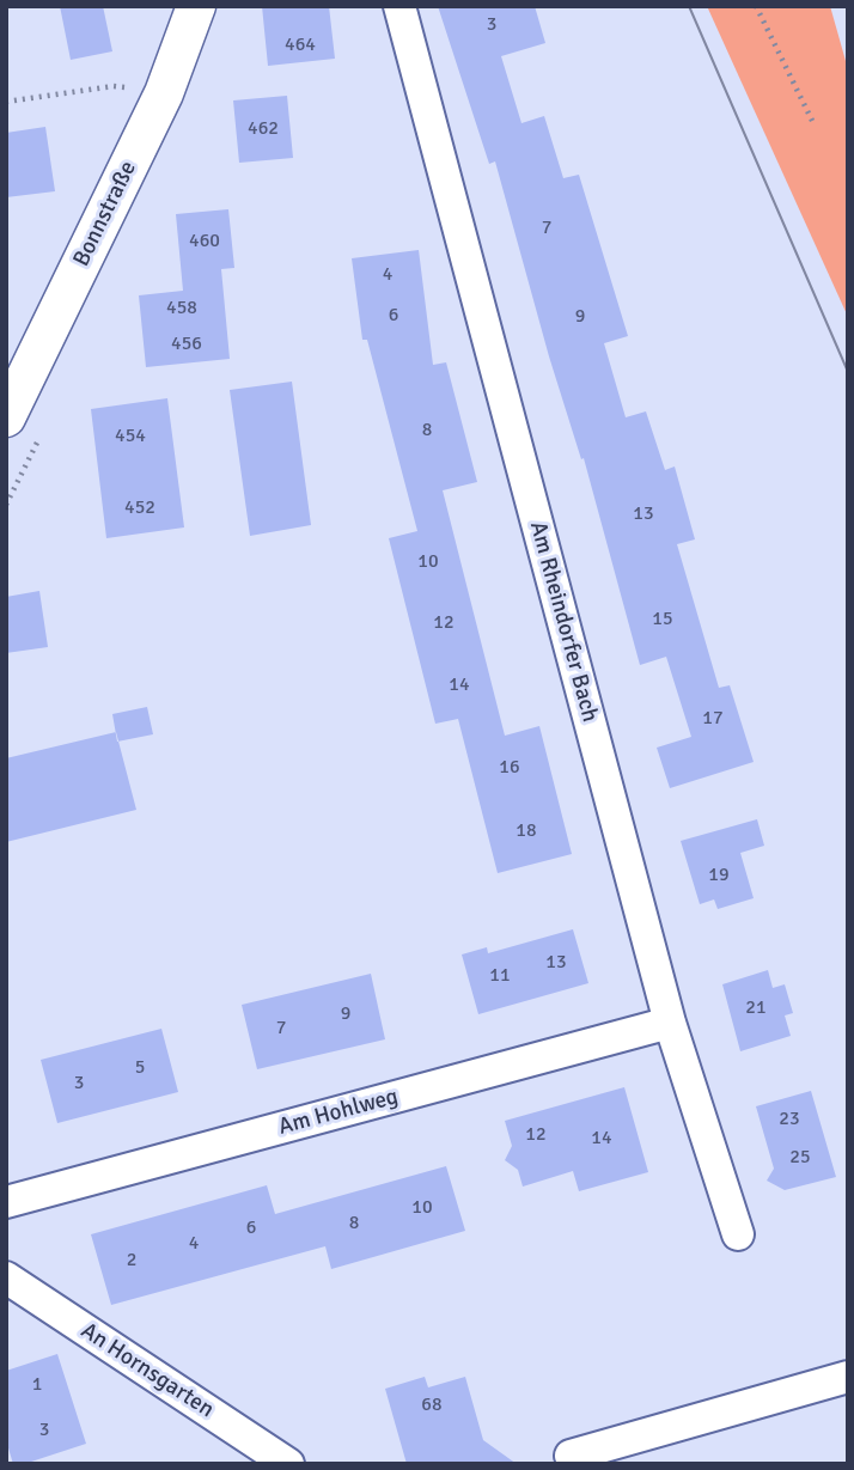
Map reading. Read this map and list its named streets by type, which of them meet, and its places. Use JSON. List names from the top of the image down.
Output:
{
  "streets": {
    "street": [
      "Bonnstraße",
      "Am Rheindorfer Bach",
      "Am Hohlweg",
      "An Hornsgarten"
    ]
  },
  "crossings": [
    ["Am Rheindorfer Bach", "Am Hohlweg"]
  ],
  "house_numbers": [
    "3",
    "464",
    "462",
    "7",
    "460",
    "4",
    "458",
    "6",
    "9",
    "456",
    "8",
    "454",
    "452",
    "13",
    "10",
    "15",
    "12",
    "14",
    "17",
    "16",
    "18",
    "19",
    "13",
    "11",
    "21",
    "9",
    "7",
    "5",
    "3",
    "23",
    "12",
    "14",
    "25",
    "10",
    "8",
    "6",
    "4",
    "2",
    "1",
    "68",
    "3"
  ]
}
